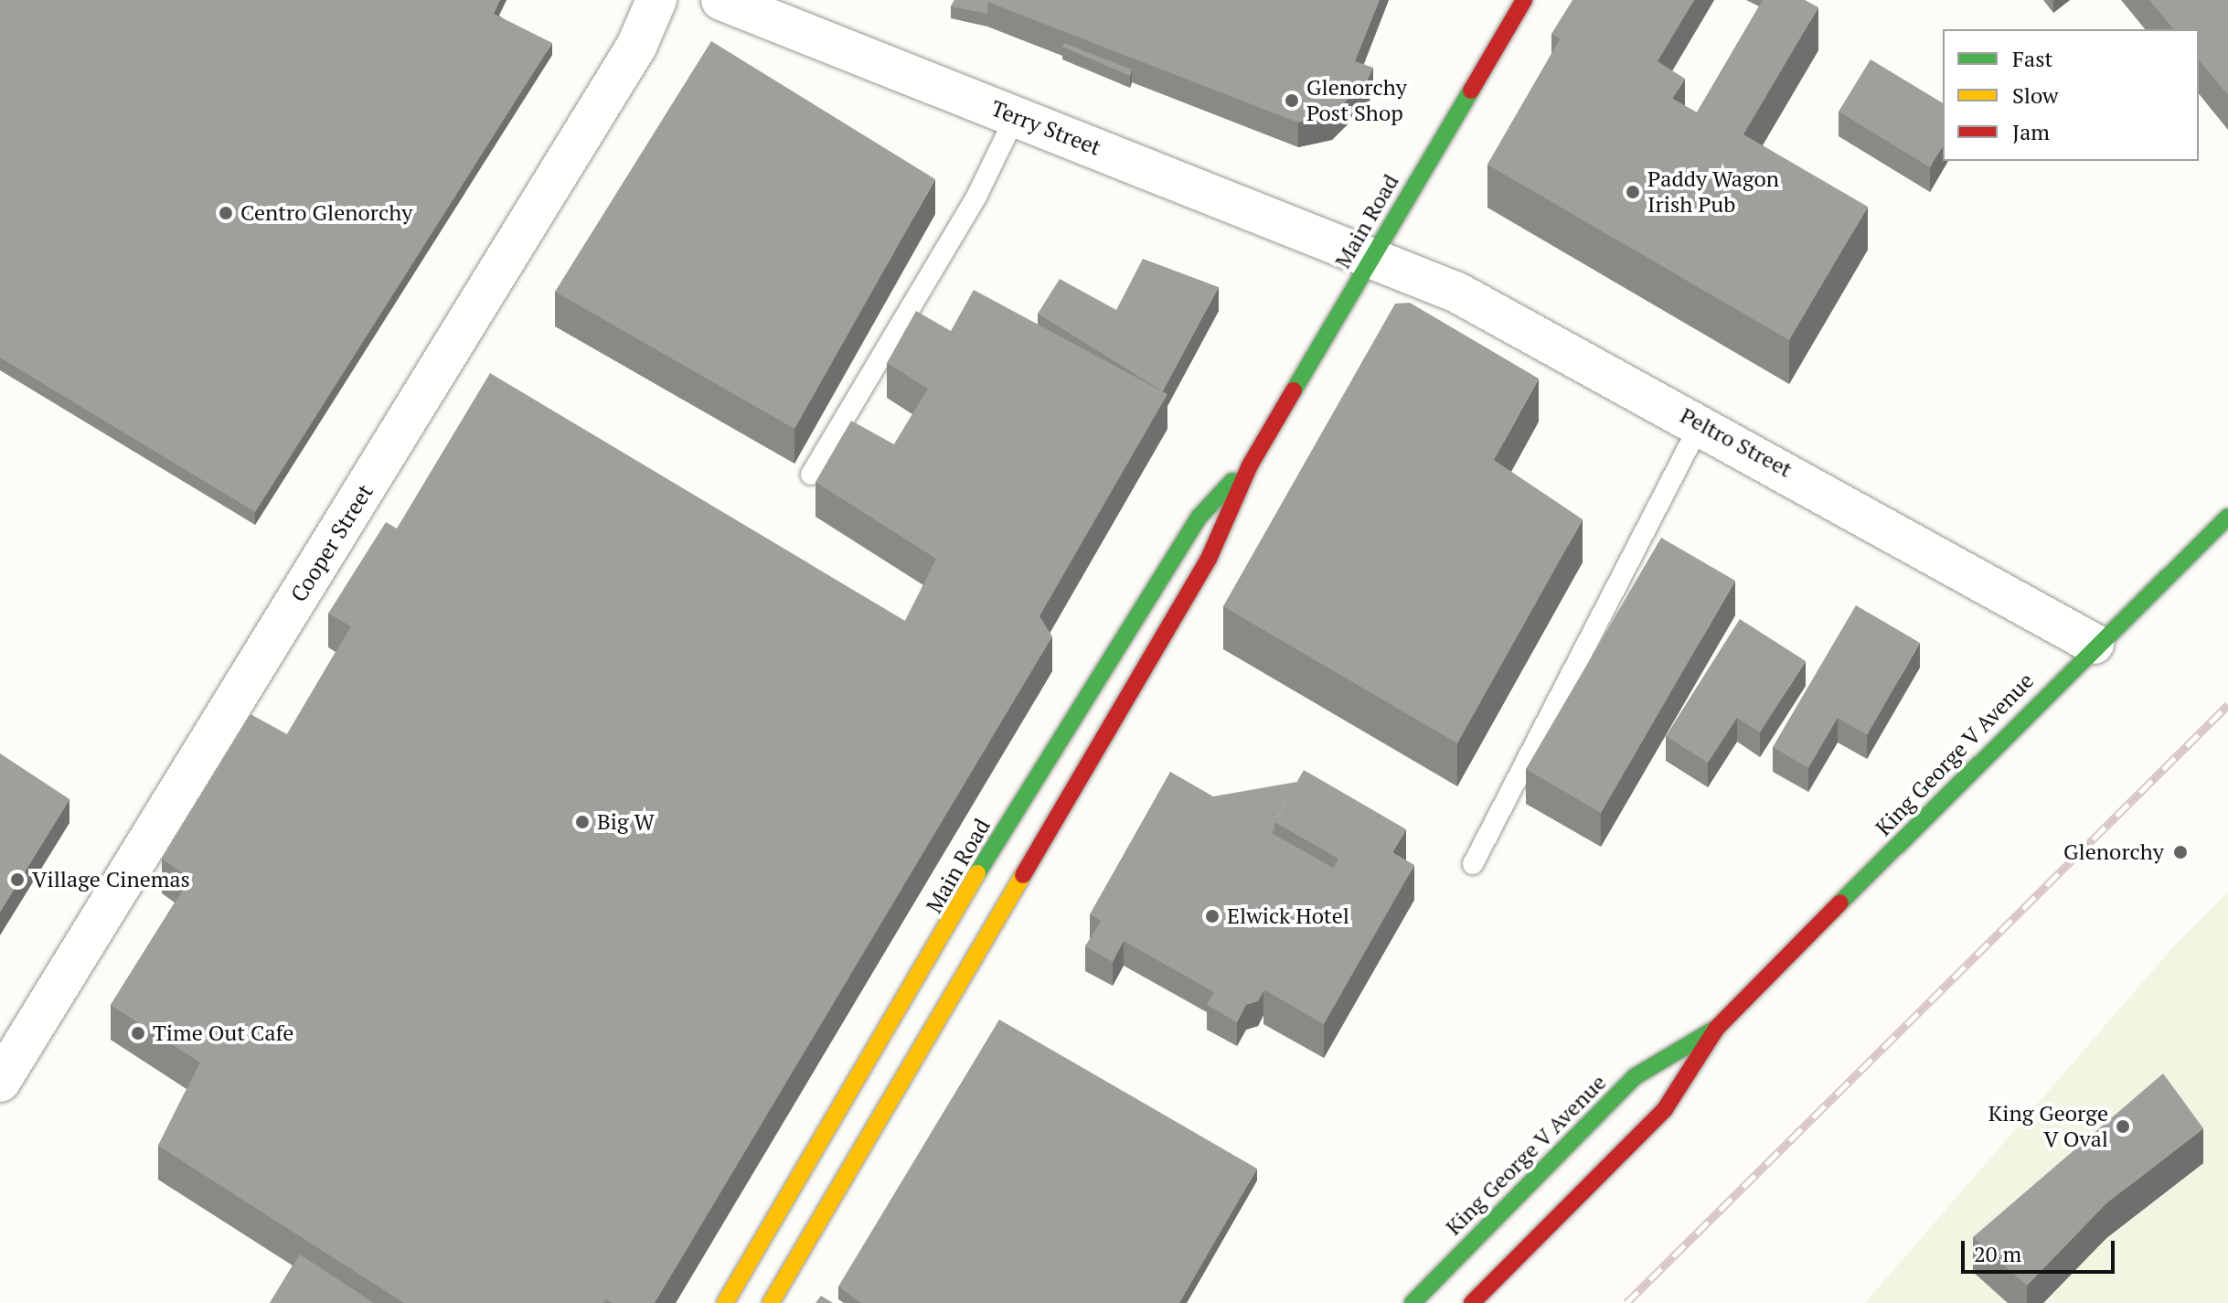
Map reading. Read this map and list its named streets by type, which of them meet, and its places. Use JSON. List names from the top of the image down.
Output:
{
  "streets": {
    "main road": ["Main Road", "King George V Avenue"],
    "street": ["Terry Street", "Peltro Street", "Cooper Street"]
  },
  "crossings": [
    ["Terry Street", "Main Road"],
    ["Terry Street", "Peltro Street"],
    ["Main Road", "Peltro Street"],
    ["Peltro Street", "King George V Avenue"]
  ],
  "places": [
    "Glenorchy Post Shop",
    "Paddy Wagon Irish Pub",
    "Centro Glenorchy",
    "Big W",
    "Glenorchy",
    "Village Cinemas",
    "Elwick Hotel",
    "Time Out Cafe",
    "King George V Oval"
  ],
  "legend": ["Fast", "Slow", "Jam"],
  "scale_bar": "20 m"
}
